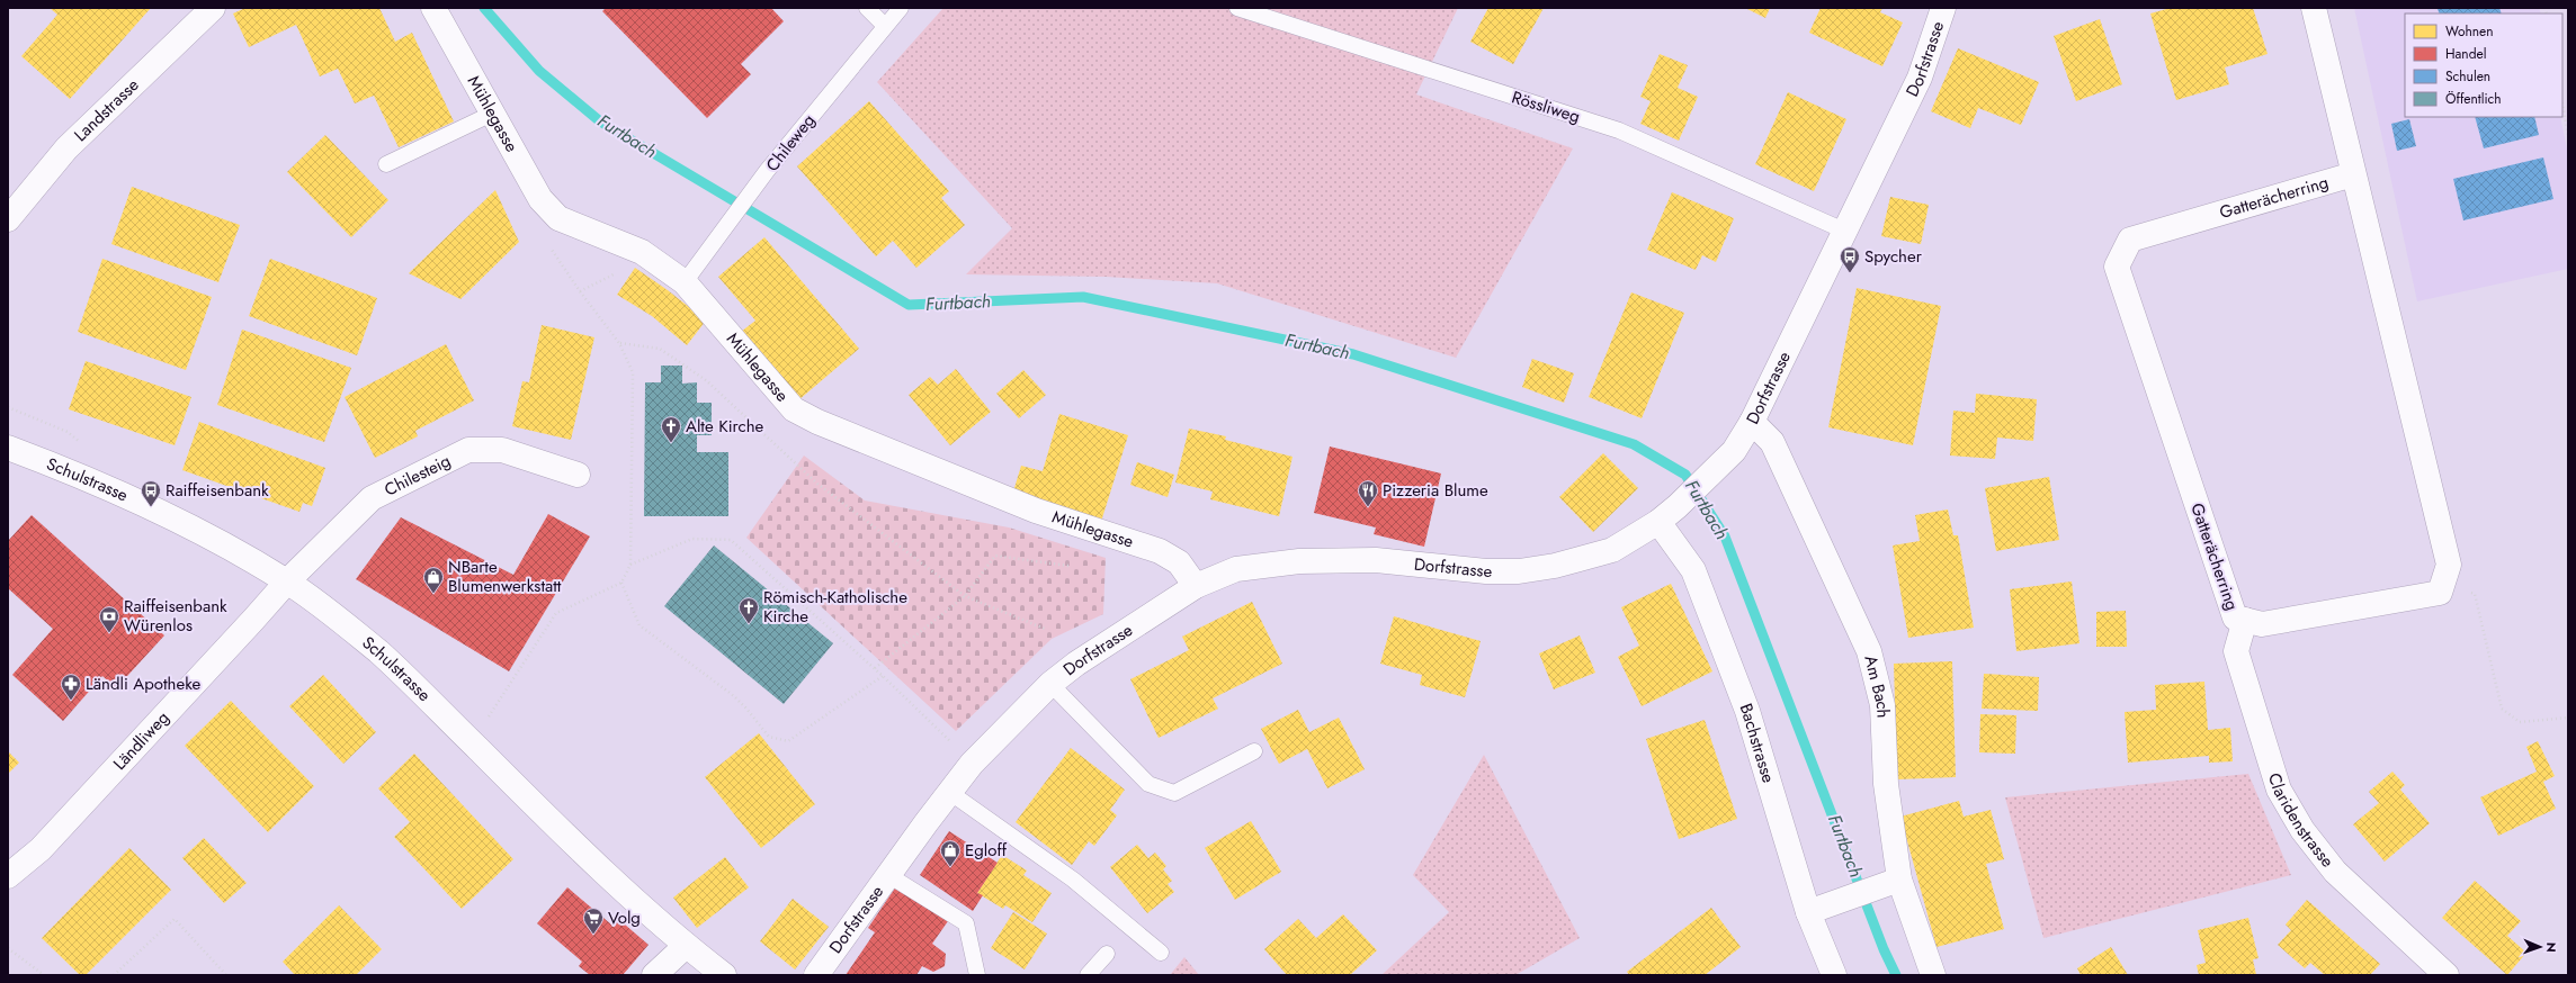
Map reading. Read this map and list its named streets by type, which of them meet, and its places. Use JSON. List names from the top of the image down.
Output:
{
  "streets": {
    "street": [
      "Dorfstrasse",
      "Landstrasse",
      "Mühlegasse",
      "Gatterächerring",
      "Chilesteig",
      "Schulstrasse",
      "Am Bach",
      "Ländliweg",
      "Bachstrasse",
      "Claridenstrasse"
    ],
    "lane": ["Rössliweg", "Chileweg"]
  },
  "crossings": [
    ["Dorfstrasse", "Rössliweg"],
    ["Dorfstrasse", "Mühlegasse"],
    ["Dorfstrasse", "Am Bach"],
    ["Dorfstrasse", "Bachstrasse"],
    ["Mühlegasse", "Chileweg"],
    ["Gatterächerring", "Claridenstrasse"],
    ["Chilesteig", "Schulstrasse"],
    ["Chilesteig", "Ländliweg"],
    ["Schulstrasse", "Ländliweg"]
  ],
  "water": ["Furtbach"],
  "places": {
    "bus stop": ["Spycher", "Raiffeisenbank"],
    "church": ["Alte Kirche", "Römisch-Katholische Kirche"],
    "restaurant": ["Pizzeria Blume"],
    "shop": ["NBarte Blumenwerkstatt", "Egloff"],
    "bank": ["Raiffeisenbank Würenlos"],
    "pharmacy": ["Ländli Apotheke"],
    "supermarket": ["Volg"]
  },
  "legend": [
    "Wohnen",
    "Handel",
    "Schulen",
    "Öffentlich"
  ],
  "north": "right"
}
